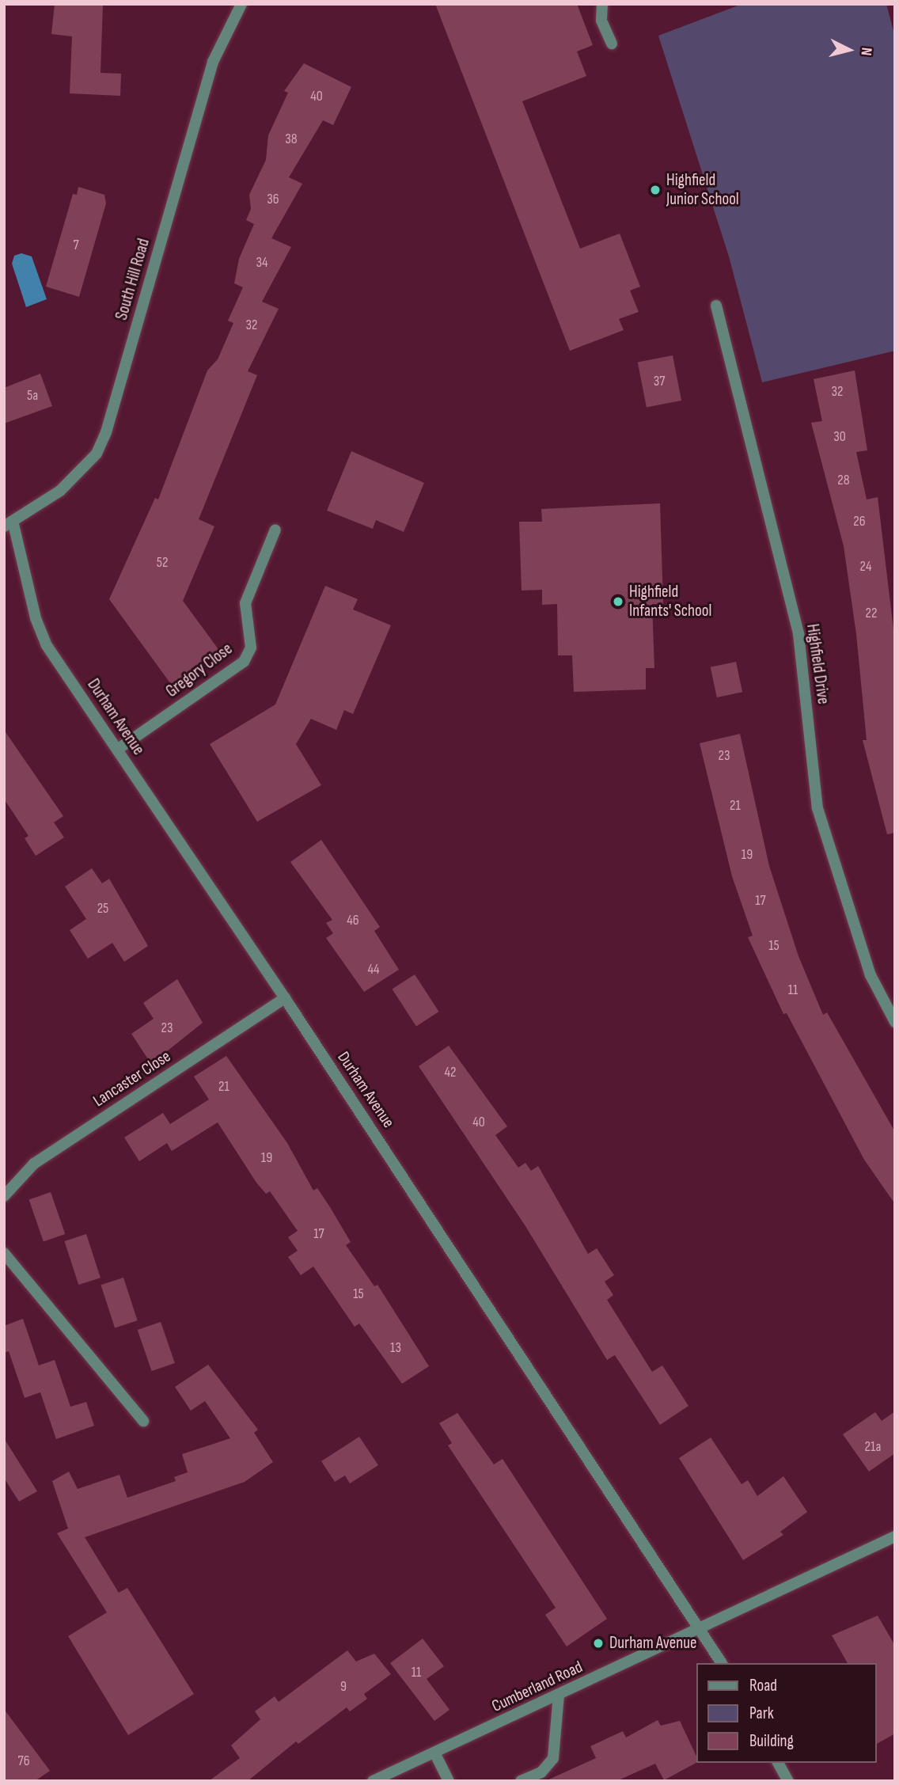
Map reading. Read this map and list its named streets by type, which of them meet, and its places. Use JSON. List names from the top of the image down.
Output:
{
  "streets": {
    "street": [
      "South Hill Road",
      "Highfield Drive",
      "Gregory Close",
      "Durham Avenue",
      "Lancaster Close",
      "Cumberland Road"
    ]
  },
  "crossings": [
    ["South Hill Road", "Durham Avenue"],
    ["Gregory Close", "Durham Avenue"],
    ["Durham Avenue", "Lancaster Close"],
    ["Durham Avenue", "Cumberland Road"]
  ],
  "places": ["Highfield Junior School", "Highfield Infants' School", "Durham Avenue"],
  "house_numbers": [
    "40",
    "38",
    "36",
    "7",
    "34",
    "32",
    "37",
    "32",
    "5a",
    "30",
    "28",
    "26",
    "52",
    "24",
    "22",
    "23",
    "21",
    "19",
    "17",
    "25",
    "46",
    "15",
    "44",
    "11",
    "23",
    "42",
    "21",
    "40",
    "19",
    "17",
    "15",
    "13",
    "21a",
    "11",
    "9",
    "76"
  ],
  "legend": ["Road", "Park", "Building"],
  "north": "right"
}
